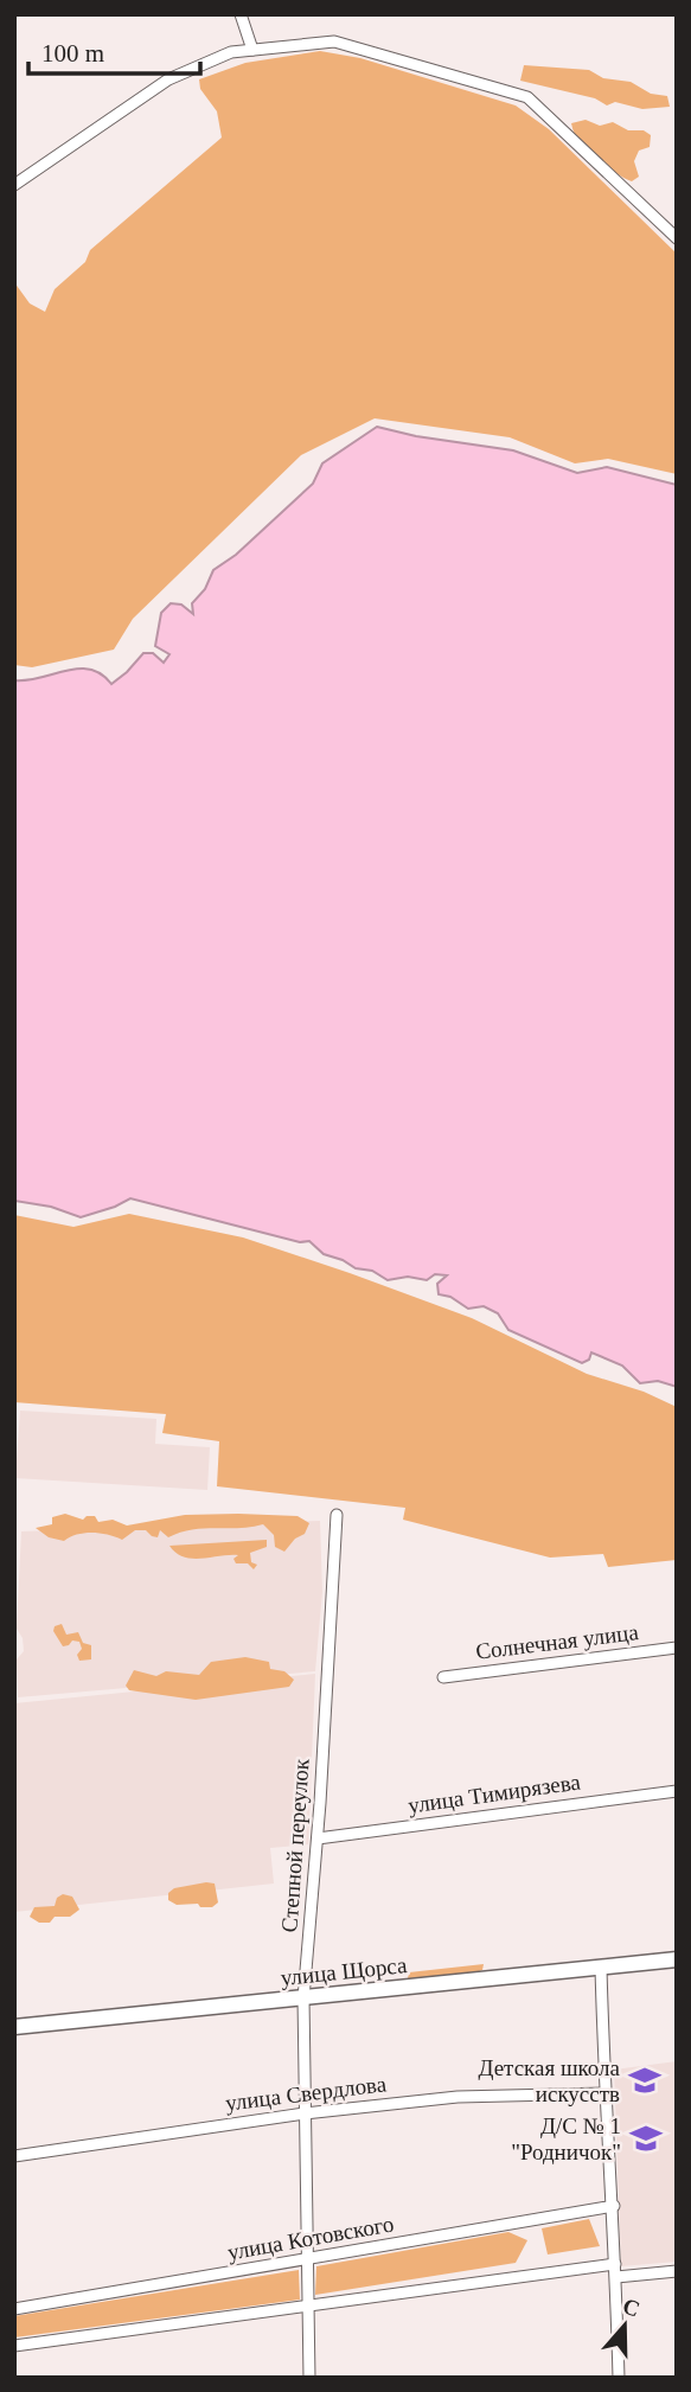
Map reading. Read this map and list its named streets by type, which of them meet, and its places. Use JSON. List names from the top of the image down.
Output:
{
  "streets": {
    "street": [
      "Солнечная улица",
      "улица Тимирязева",
      "Степной переулок",
      "улица Щорса",
      "улица Свердлова",
      "улица Котовского"
    ]
  },
  "crossings": [
    ["улица Тимирязева", "Степной переулок"],
    ["Степной переулок", "улица Щорса"],
    ["Степной переулок", "улица Свердлова"],
    ["Степной переулок", "улица Котовского"]
  ],
  "places": {
    "school or university": ["Детская школа искусств", "Д/С № 1 \"Родничок\""]
  },
  "scale_bar": "100 m",
  "north": "top"
}
